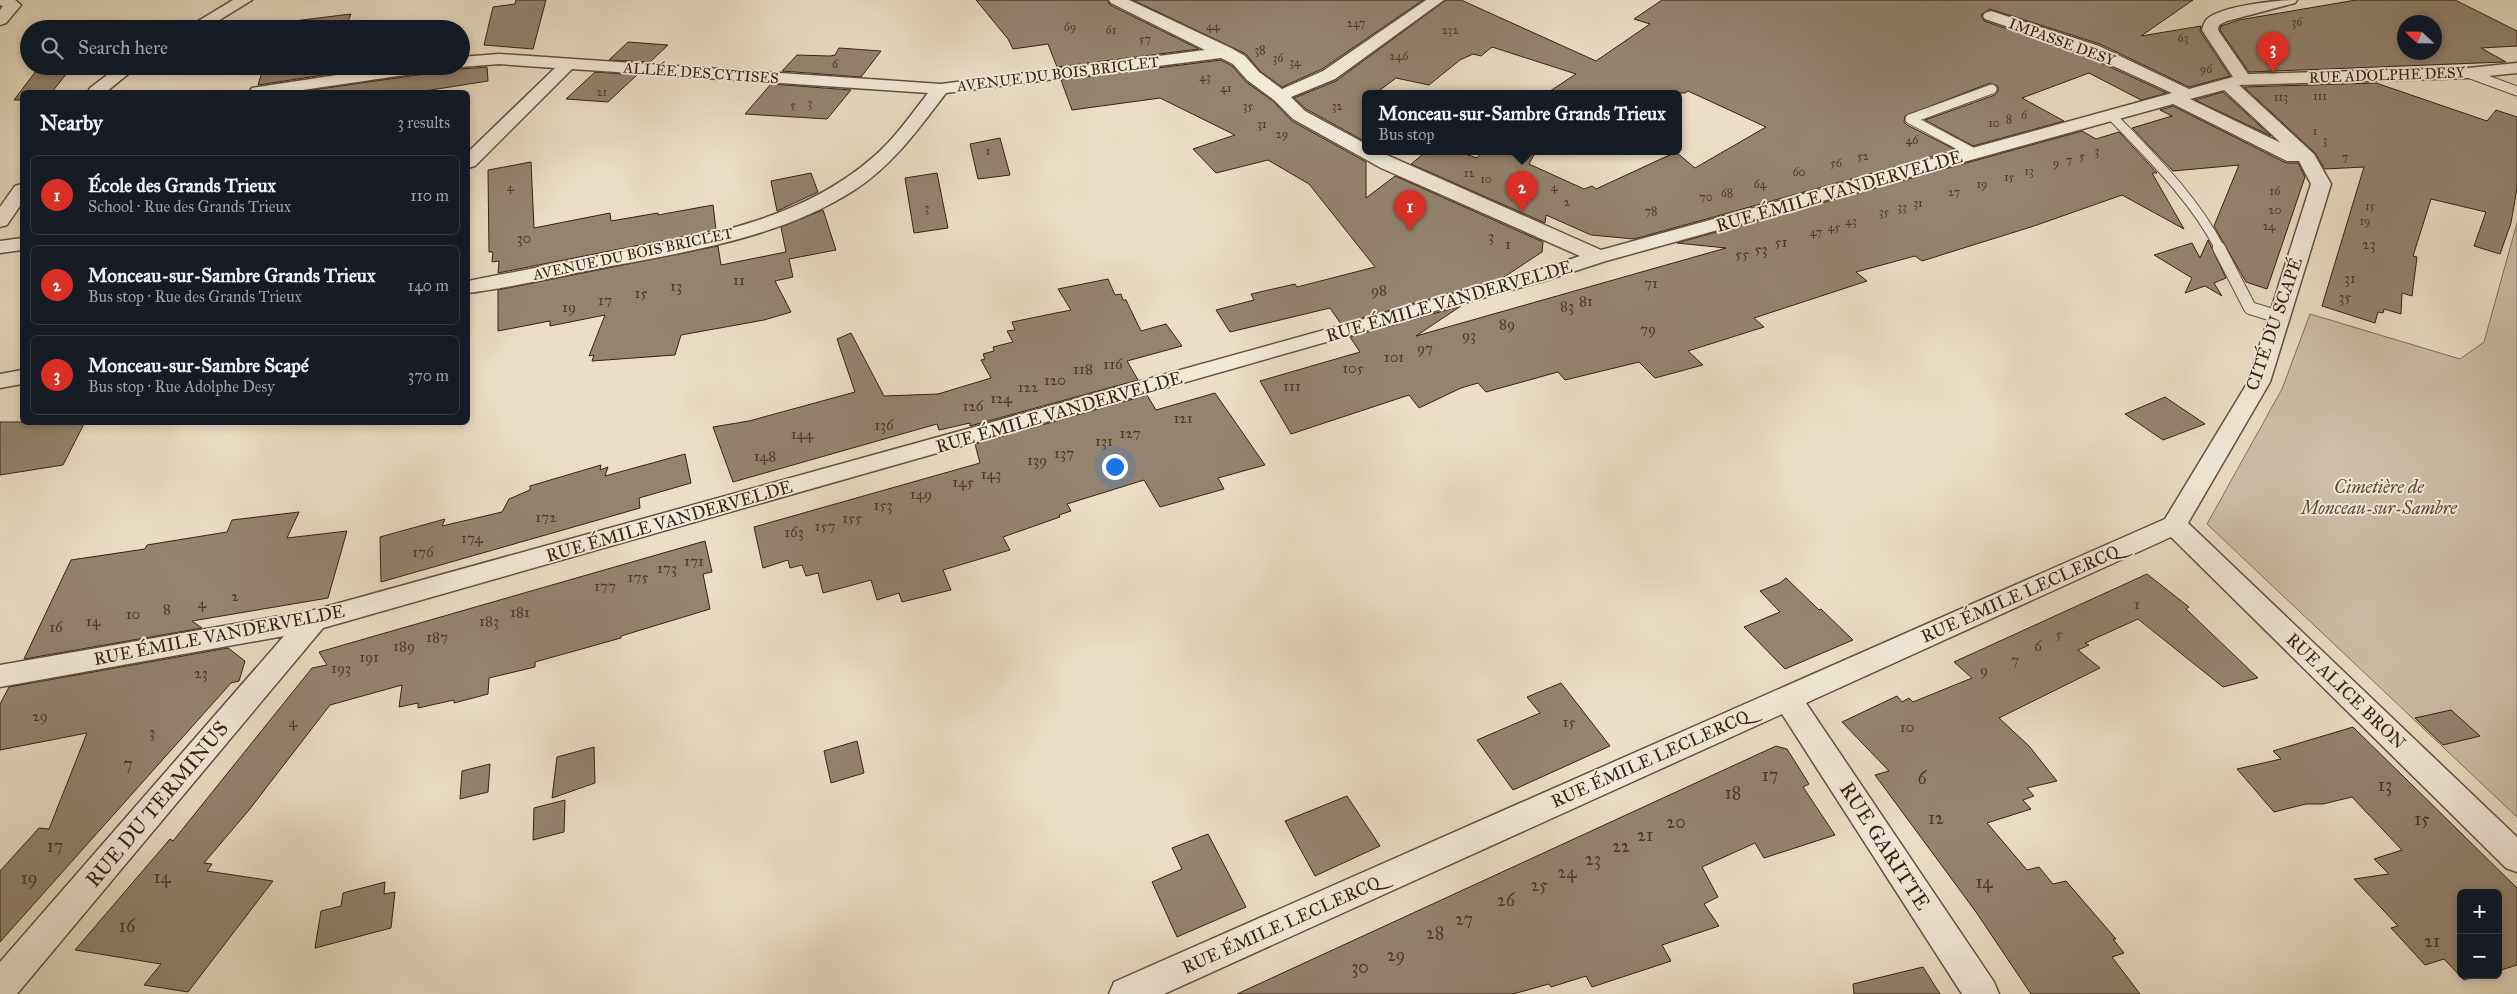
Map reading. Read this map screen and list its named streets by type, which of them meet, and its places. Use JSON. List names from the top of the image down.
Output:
{
  "streets": {
    "street": [
      "IMPASSE DESY",
      "ALLÉE DES CYTISES",
      "AVENUE DU BOIS BRICLET",
      "RUE ADOLPHE DESY",
      "RUE ÉMILE VANDERVELDE",
      "CITÉ DU SCAPÉ",
      "RUE ÉMILE LECLERCQ",
      "RUE ALICE BRON",
      "RUE DU TERMINUS",
      "RUE GARITTE"
    ]
  },
  "crossings": [
    ["IMPASSE DESY", "RUE ADOLPHE DESY"],
    ["ALLÉE DES CYTISES", "AVENUE DU BOIS BRICLET"],
    ["RUE ADOLPHE DESY", "RUE ÉMILE VANDERVELDE"],
    ["RUE ADOLPHE DESY", "CITÉ DU SCAPÉ"],
    ["RUE ÉMILE VANDERVELDE", "RUE DU TERMINUS"],
    ["CITÉ DU SCAPÉ", "RUE ÉMILE LECLERCQ"],
    ["CITÉ DU SCAPÉ", "RUE ALICE BRON"],
    ["RUE ÉMILE LECLERCQ", "RUE ALICE BRON"],
    ["RUE ÉMILE LECLERCQ", "RUE GARITTE"]
  ],
  "parks": ["Cimetière de Monceau-sur-Sambre"],
  "house_numbers": [
    "36",
    "247",
    "44",
    "69",
    "61",
    "232",
    "63",
    "57",
    "38",
    "246",
    "36",
    "34",
    "6",
    "96",
    "43",
    "41",
    "21",
    "111",
    "113",
    "3",
    "5",
    "35",
    "32",
    "6",
    "8",
    "10",
    "31",
    "1",
    "29",
    "46",
    "3",
    "1",
    "3",
    "52",
    "5",
    "7",
    "7",
    "56",
    "9",
    "13",
    "60",
    "12",
    "15",
    "10",
    "64",
    "19",
    "4",
    "4",
    "16",
    "27",
    "68",
    "70",
    "2",
    "31",
    "15",
    "33",
    "3",
    "20",
    "78",
    "35",
    "43",
    "19",
    "24",
    "45",
    "47",
    "3",
    "30",
    "51",
    "1",
    "23",
    "53",
    "55",
    "31",
    "11",
    "71",
    "13",
    "98",
    "15",
    "35",
    "17",
    "81",
    "83",
    "19",
    "89",
    "79",
    "93",
    "97",
    "101",
    "116",
    "105",
    "118",
    "120",
    "111",
    "122",
    "124",
    "126",
    "121",
    "136",
    "127",
    "144",
    "131",
    "137",
    "148",
    "139",
    "143",
    "145",
    "149",
    "153",
    "172",
    "155",
    "157",
    "163",
    "174",
    "176",
    "171",
    "173",
    "175",
    "177",
    "2",
    "4",
    "1",
    "8",
    "181",
    "10",
    "14",
    "183",
    "16",
    "5",
    "187",
    "189",
    "6",
    "191",
    "7",
    "193",
    "9",
    "23",
    "29",
    "4",
    "15",
    "10",
    "3",
    "7",
    "17",
    "6",
    "13",
    "18",
    "12",
    "15",
    "20",
    "21",
    "17",
    "22",
    "23",
    "24",
    "14",
    "19",
    "14",
    "25",
    "26",
    "27",
    "16",
    "28",
    "21",
    "29",
    "30"
  ],
  "north": "left",
  "page": {
    "search": "Search here",
    "pins": ["3", "2", "1"],
    "popup": ["Monceau-sur-Sambre Grands Trieux", "Bus stop"],
    "heading": ["Nearby", "3 results"],
    "list": [
      {
        "mark": "1",
        "name": "École des Grands Trieux",
        "note": "School · Rue des Grands Trieux",
        "value": "110 m"
      },
      {
        "mark": "2",
        "name": "Monceau-sur-Sambre Grands Trieux",
        "note": "Bus stop · Rue des Grands Trieux",
        "value": "140 m"
      },
      {
        "mark": "3",
        "name": "Monceau-sur-Sambre Scapé",
        "note": "Bus stop · Rue Adolphe Desy",
        "value": "370 m"
      }
    ],
    "map_buttons": ["+", "−"]
  }
}
